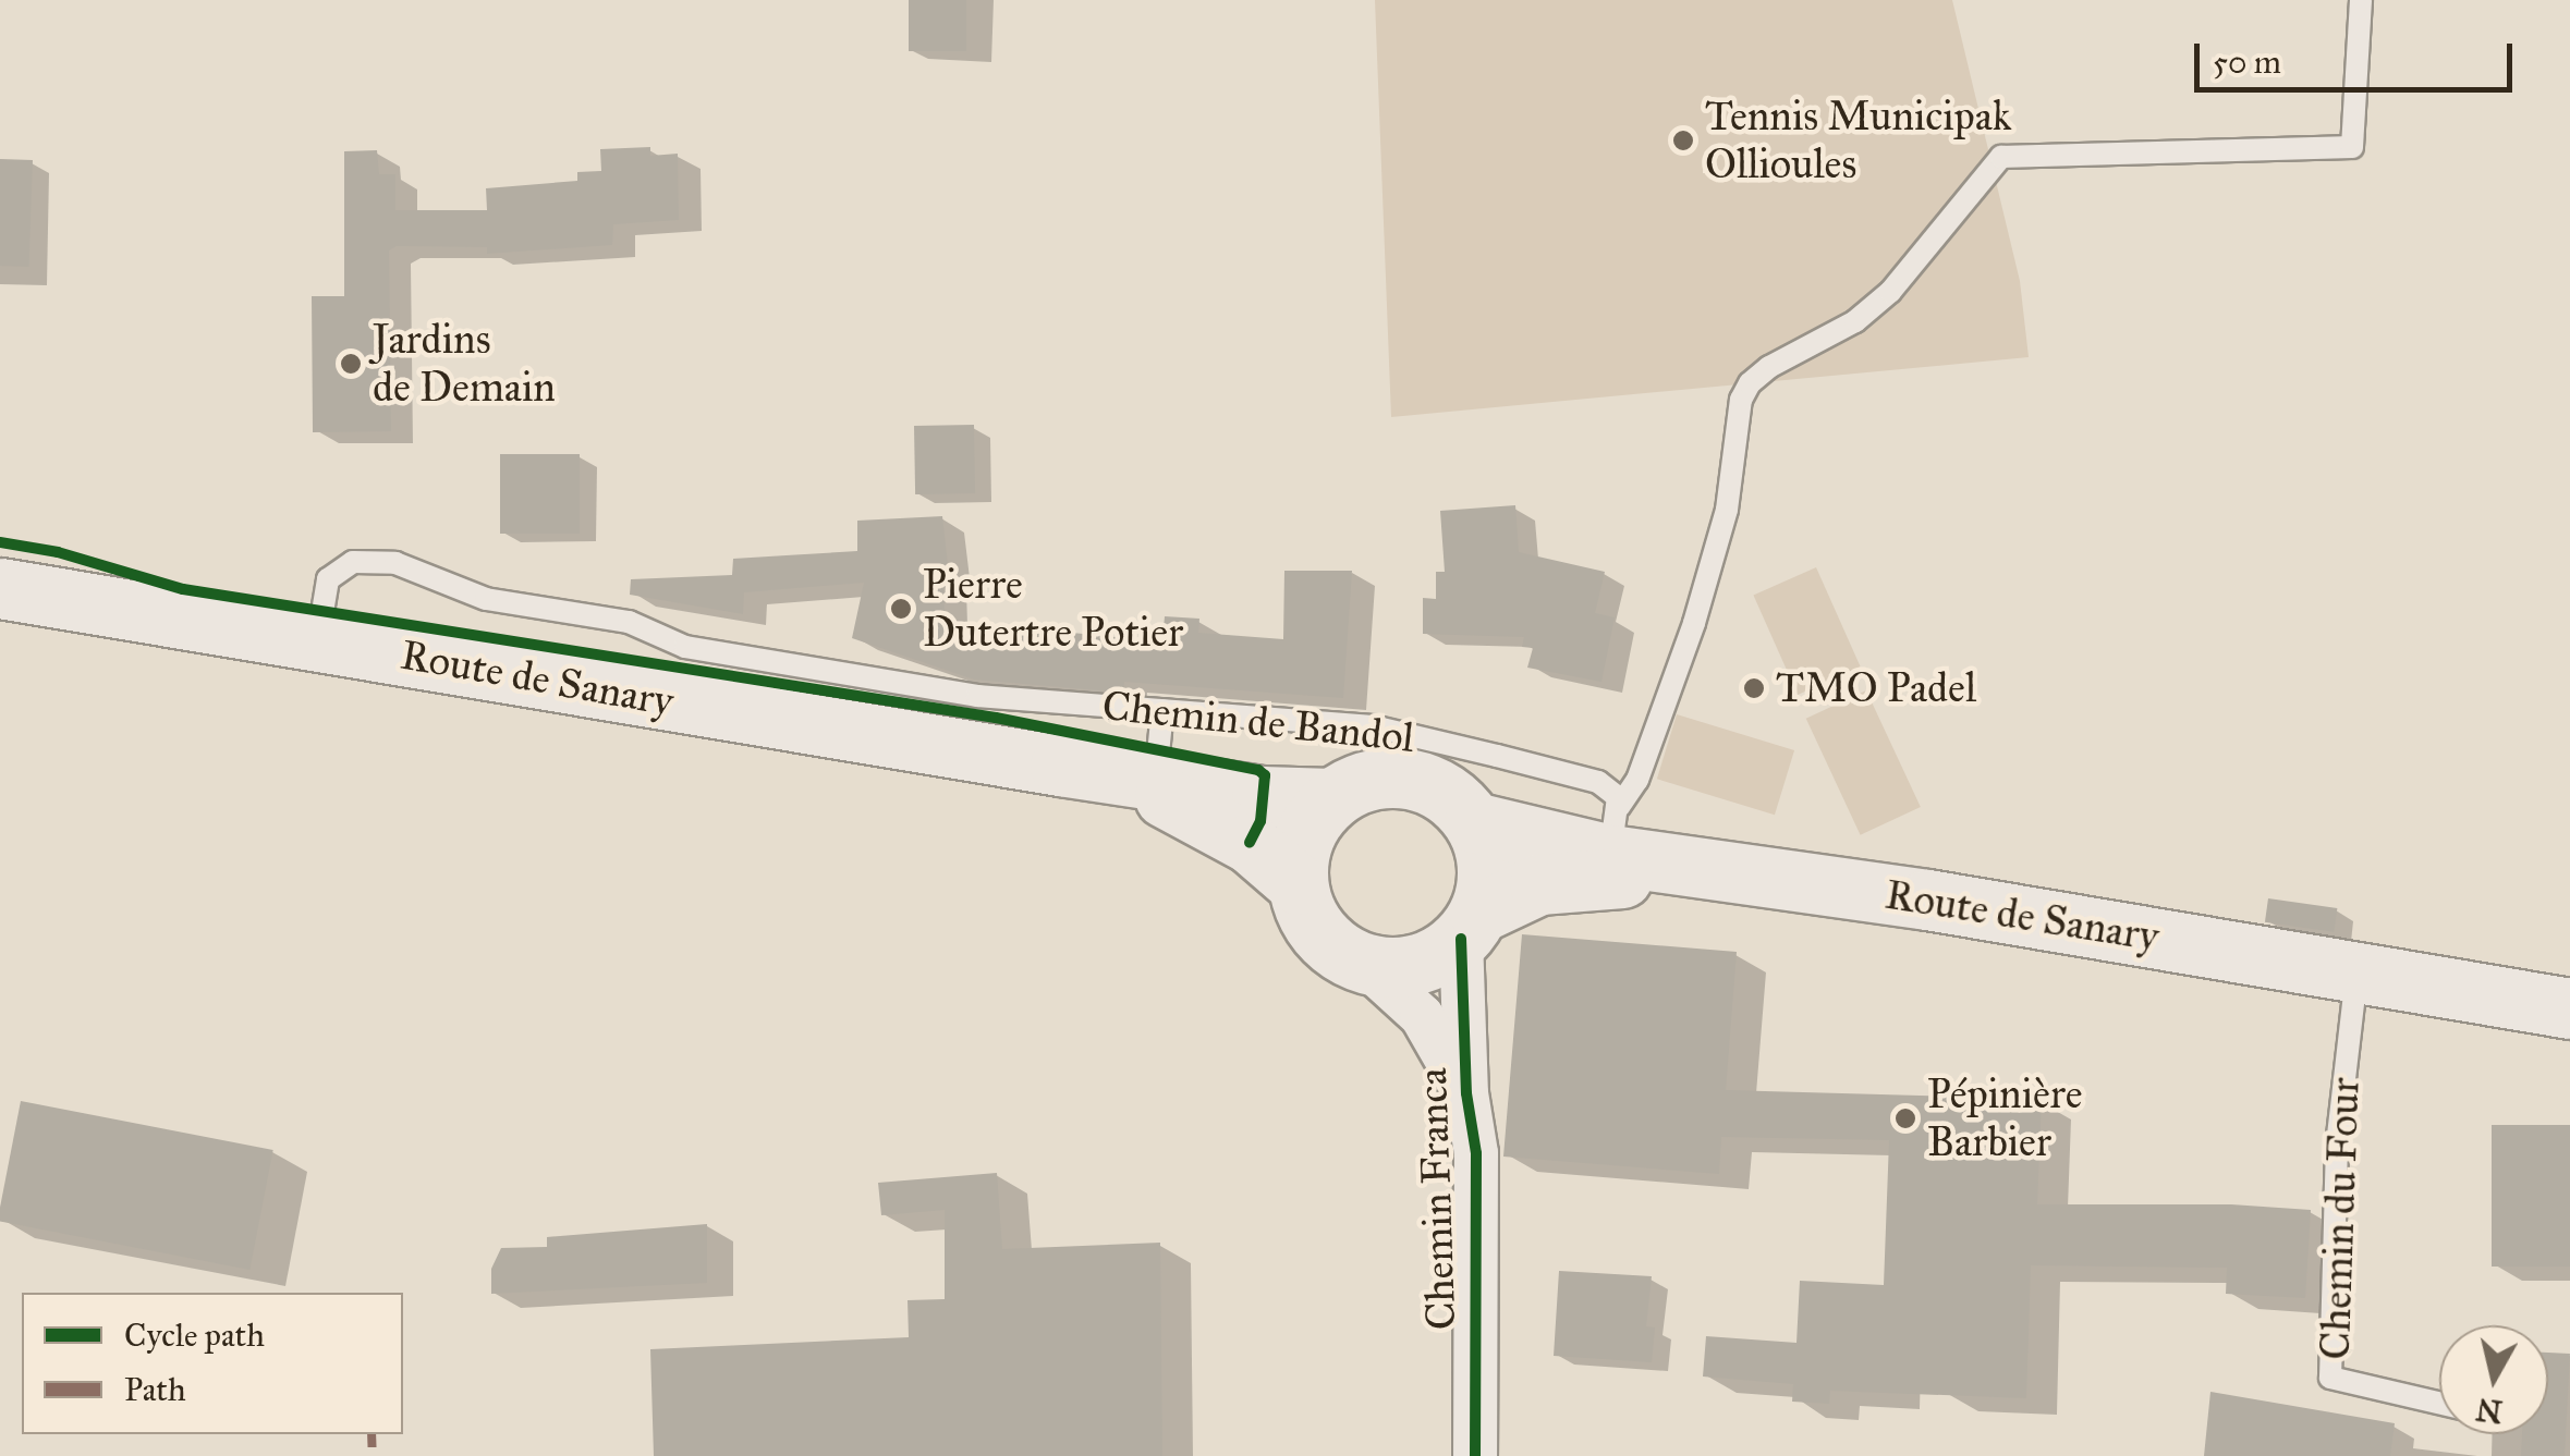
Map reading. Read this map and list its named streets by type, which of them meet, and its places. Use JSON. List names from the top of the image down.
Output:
{
  "streets": {
    "main road": ["Route de Sanary"],
    "street": ["Chemin Franca"],
    "lane": ["Chemin de Bandol", "Chemin du Four"]
  },
  "crossings": [
    ["Route de Sanary", "Chemin de Bandol"],
    ["Route de Sanary", "Chemin Franca"],
    ["Route de Sanary", "Chemin du Four"]
  ],
  "places": [
    "Tennis Municipak Ollioules",
    "Jardins de Demain",
    "Pierre Dutertre Potier",
    "TMO Padel",
    "Pépinière Barbier"
  ],
  "legend": ["Cycle path", "Path"],
  "scale_bar": "50 m",
  "north": "bottom"
}
